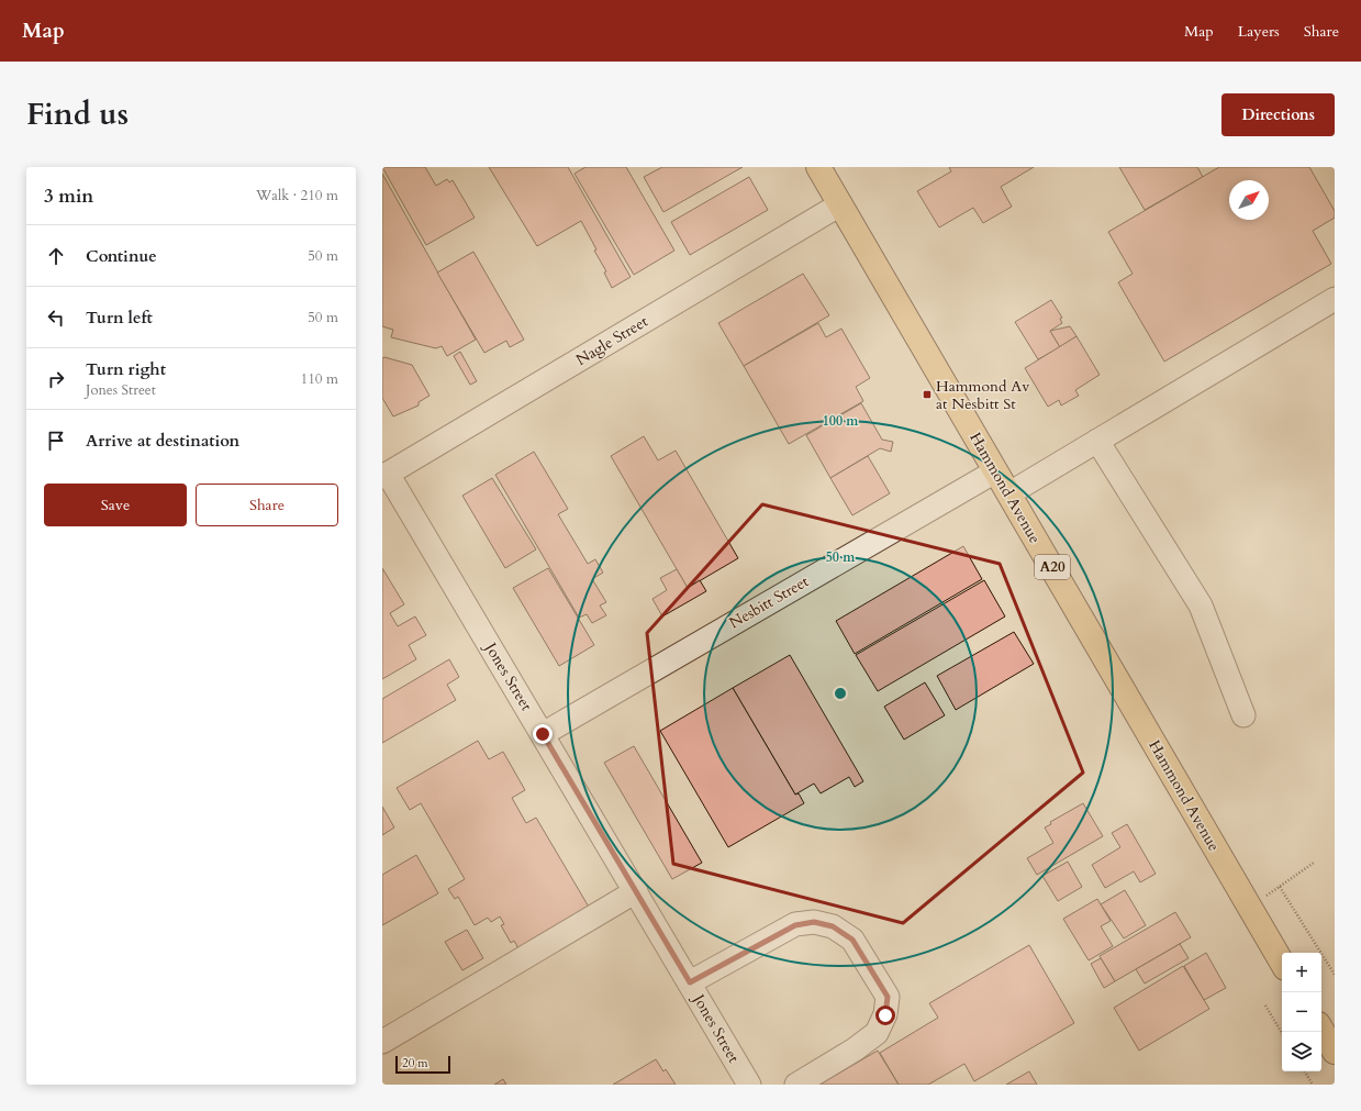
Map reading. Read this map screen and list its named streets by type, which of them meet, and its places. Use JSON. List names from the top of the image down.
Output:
{
  "streets": {
    "highway": ["Hammond Avenue", "A20"],
    "street": ["Nagle Street", "Nesbitt Street", "Jones Street"]
  },
  "crossings": [
    ["Nagle Street", "Hammond Avenue"],
    ["Nagle Street", "Jones Street"],
    ["Hammond Avenue", "Nesbitt Street"],
    ["Nesbitt Street", "Jones Street"]
  ],
  "places": {
    "transit": ["Hammond Av at Nesbitt St"]
  },
  "scale_bar": "20 m",
  "north": "top right",
  "page": {
    "header": "Map",
    "nav": ["Map", "Layers", "Share"],
    "title": "Find us",
    "buttons": [
      "Directions",
      ["Save", "Share"]
    ],
    "heading": ["3 min", "Walk · 210 m"],
    "list": [
      ["Continue", "50 m"],
      ["Turn left", "50 m"],
      ["Turn right", "Jones Street", "110 m"],
      "Arrive at destination"
    ],
    "map_buttons": ["+", "−"],
    "scale": "20 m"
  },
  "rings": ["100 m", "50 m"]
}
